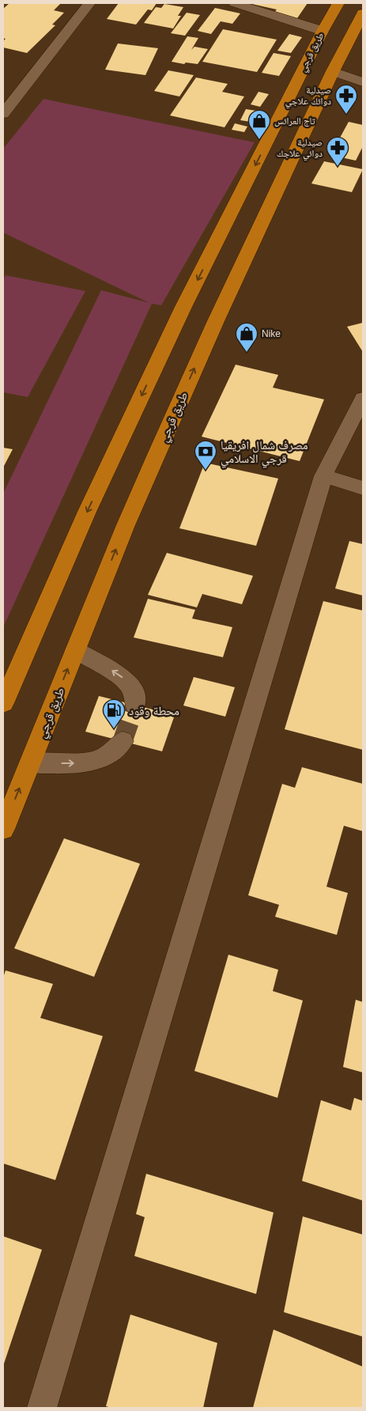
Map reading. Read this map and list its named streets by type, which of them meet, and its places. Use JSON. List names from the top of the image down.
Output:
{
  "streets": {
    "highway": ["طريق قرجي"]
  },
  "places": {
    "pharmacy": ["صيدلية دوائك علاجي", "صيدلية دوائي علاجك"],
    "shop": ["تاج العرائس", "Nike"],
    "bank": ["مصرف شمال افريقيا قرجي الاسلامي"],
    "fuel station": ["محطة وقود"]
  }
}
